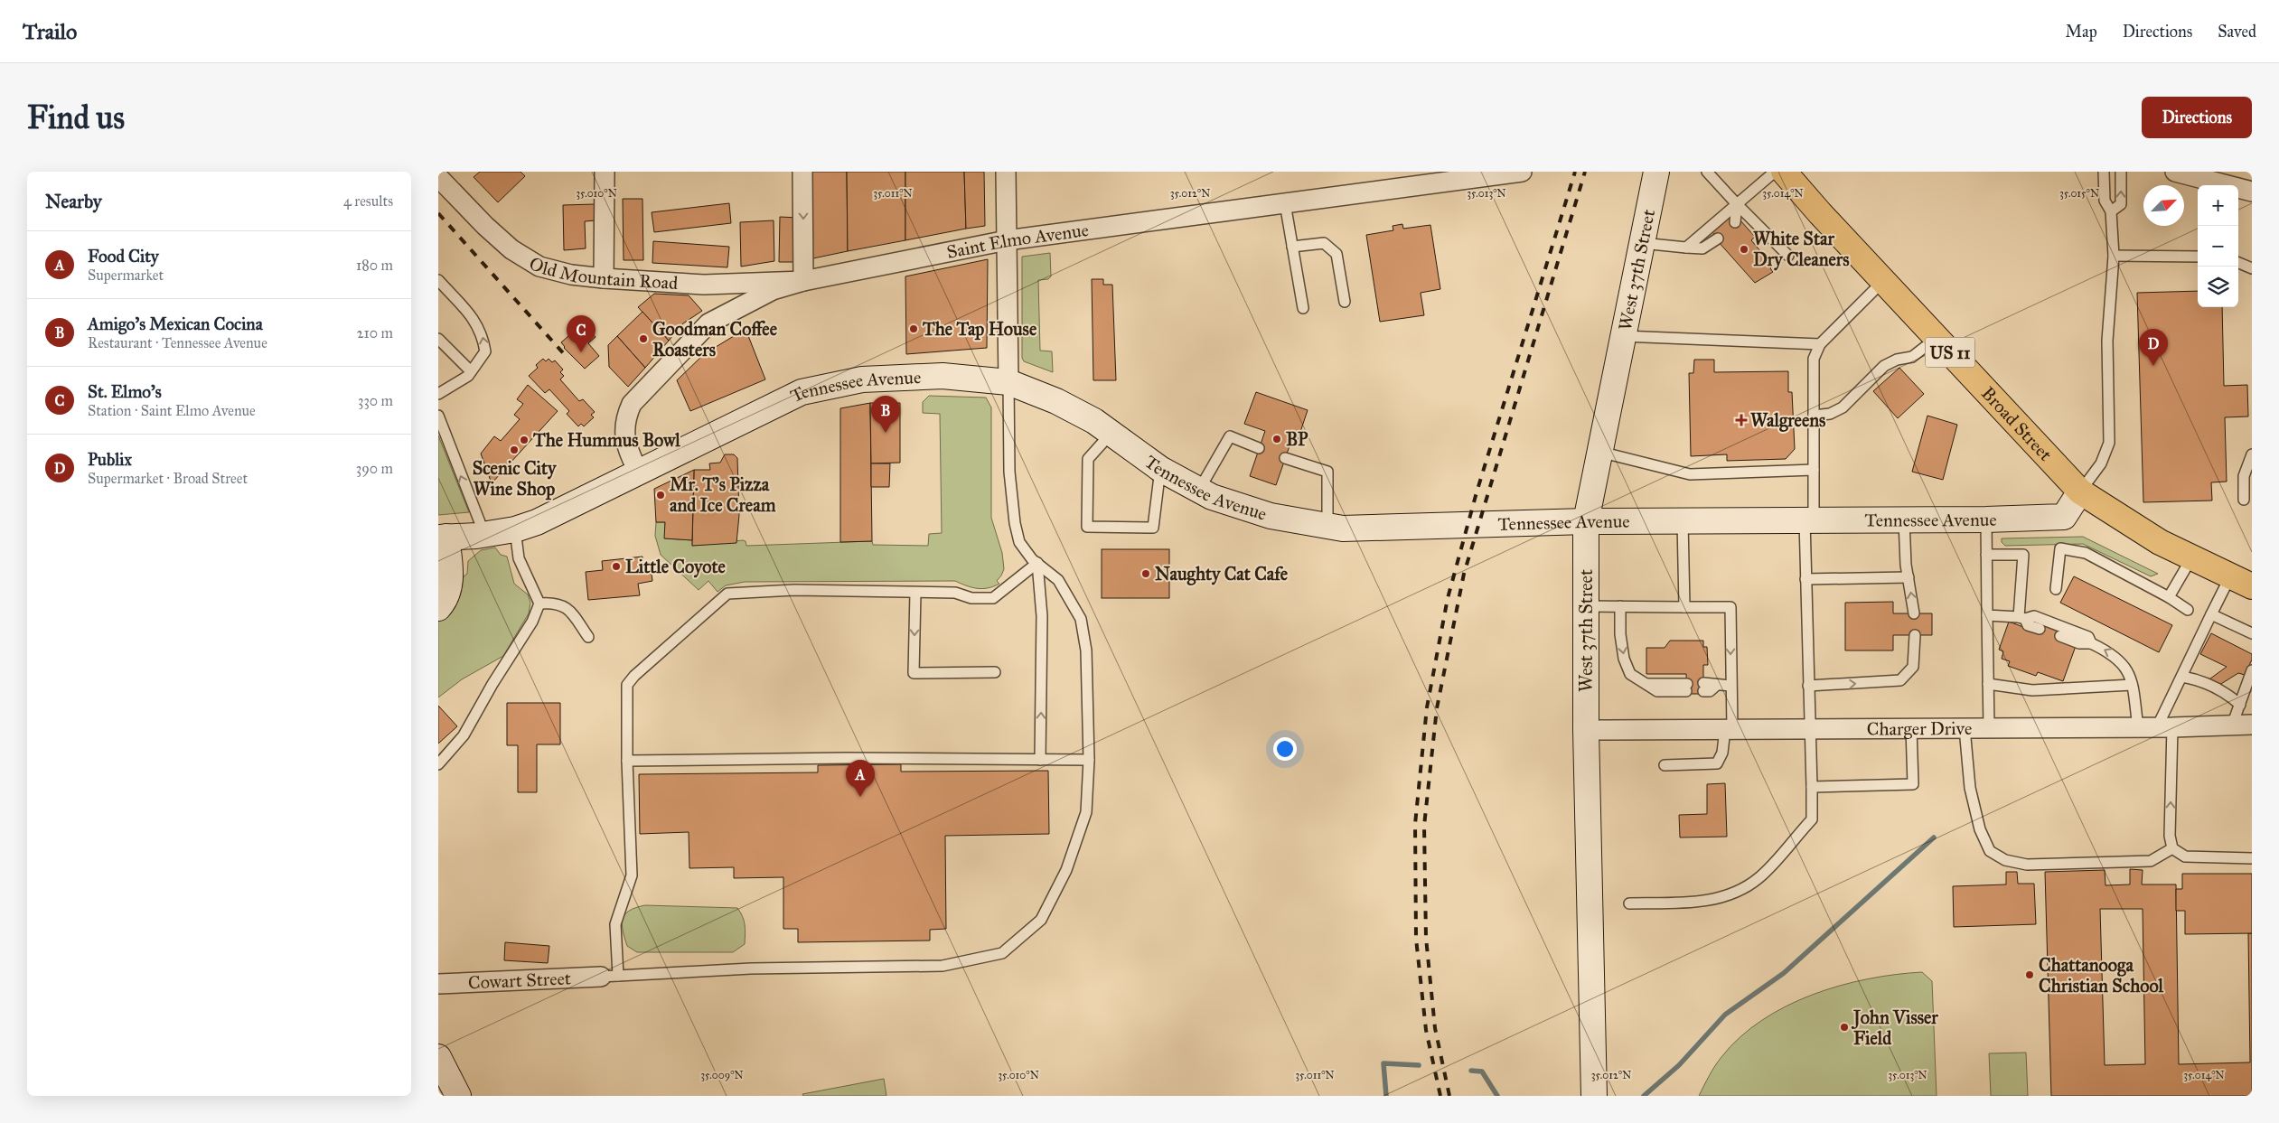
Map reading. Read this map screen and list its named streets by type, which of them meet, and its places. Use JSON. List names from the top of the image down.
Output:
{
  "streets": {
    "main road": [
      "West 37th Street",
      "US 11",
      "Tennessee Avenue",
      "Broad Street"
    ],
    "street": [
      "Saint Elmo Avenue",
      "Old Mountain Road",
      "Charger Drive",
      "Cowart Street"
    ]
  },
  "crossings": [
    ["Saint Elmo Avenue", "Old Mountain Road"],
    ["Saint Elmo Avenue", "Tennessee Avenue"],
    ["West 37th Street", "Tennessee Avenue"],
    ["West 37th Street", "Charger Drive"],
    ["Tennessee Avenue", "Broad Street"]
  ],
  "places": {
    "other": [
      "White Star Dry Cleaners",
      "The Tap House",
      "Goodman Coffee Roasters",
      "BP",
      "The Hummus Bowl",
      "Scenic City Wine Shop",
      "Mr. T's Pizza and Ice Cream",
      "Little Coyote",
      "Naughty Cat Cafe",
      "Chattanooga Christian School",
      "John Visser Field"
    ],
    "health": ["Walgreens"]
  },
  "north": "top right",
  "page": {
    "header": "Trailo",
    "nav": ["Map", "Directions", "Saved"],
    "buttons": "Directions",
    "title": "Find us",
    "heading": ["Nearby", "4 results"],
    "map_buttons": ["+", "−"],
    "list": [
      {
        "mark": "A",
        "name": "Food City",
        "note": "Supermarket",
        "value": "180 m"
      },
      {
        "mark": "B",
        "name": "Amigo's Mexican Cocina",
        "note": "Restaurant · Tennessee Avenue",
        "value": "210 m"
      },
      {
        "mark": "C",
        "name": "St. Elmo's",
        "note": "Station · Saint Elmo Avenue",
        "value": "330 m"
      },
      {
        "mark": "D",
        "name": "Publix",
        "note": "Supermarket · Broad Street",
        "value": "390 m"
      }
    ],
    "pins": [
      "C",
      "D",
      "B",
      "A"
    ]
  },
  "coordinates": [
    "35.010°N",
    "35.011°N",
    "35.012°N",
    "35.013°N",
    "35.014°N",
    "35.015°N",
    "35.009°N"
  ]
}
